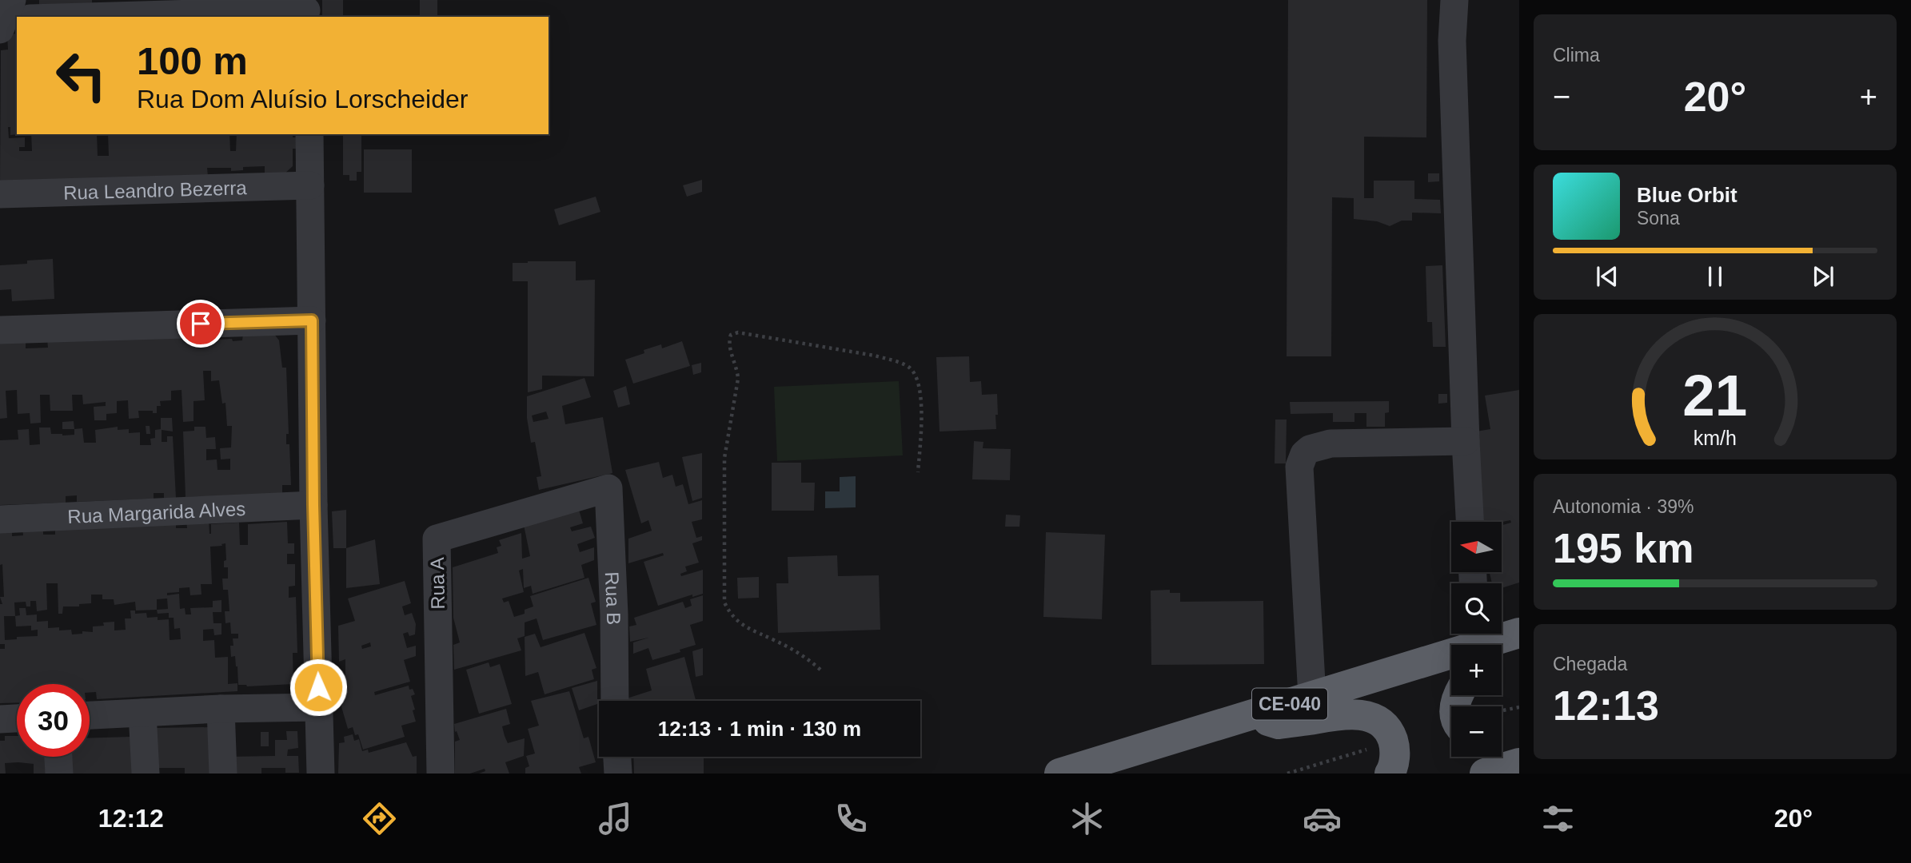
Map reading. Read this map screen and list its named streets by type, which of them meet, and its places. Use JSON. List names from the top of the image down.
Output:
{
  "streets": {
    "highway": ["CE-040"],
    "street": [
      "Rua Leandro Bezerra",
      "Rua Margarida Alves",
      "Rua A",
      "Rua B"
    ]
  },
  "crossings": [
    ["Rua A", "Rua B"]
  ],
  "north": "left",
  "page": {
    "tile": [
      "Clima",
      ["Autonomia · 39%", "195 km"],
      ["Chegada", "12:13"]
    ],
    "turn": ["100 m", "Rua Dom Aluísio Lorscheider"],
    "heat": ["−", "20°", "+"],
    "song": ["Blue Orbit", "Sona"],
    "map_buttons": ["+", "−"],
    "limit": "30",
    "trip": "12:13 · 1 min · 130 m",
    "tabs": ["12:12", "20°"],
    "gauge": ["21", "km/h"]
  }
}
